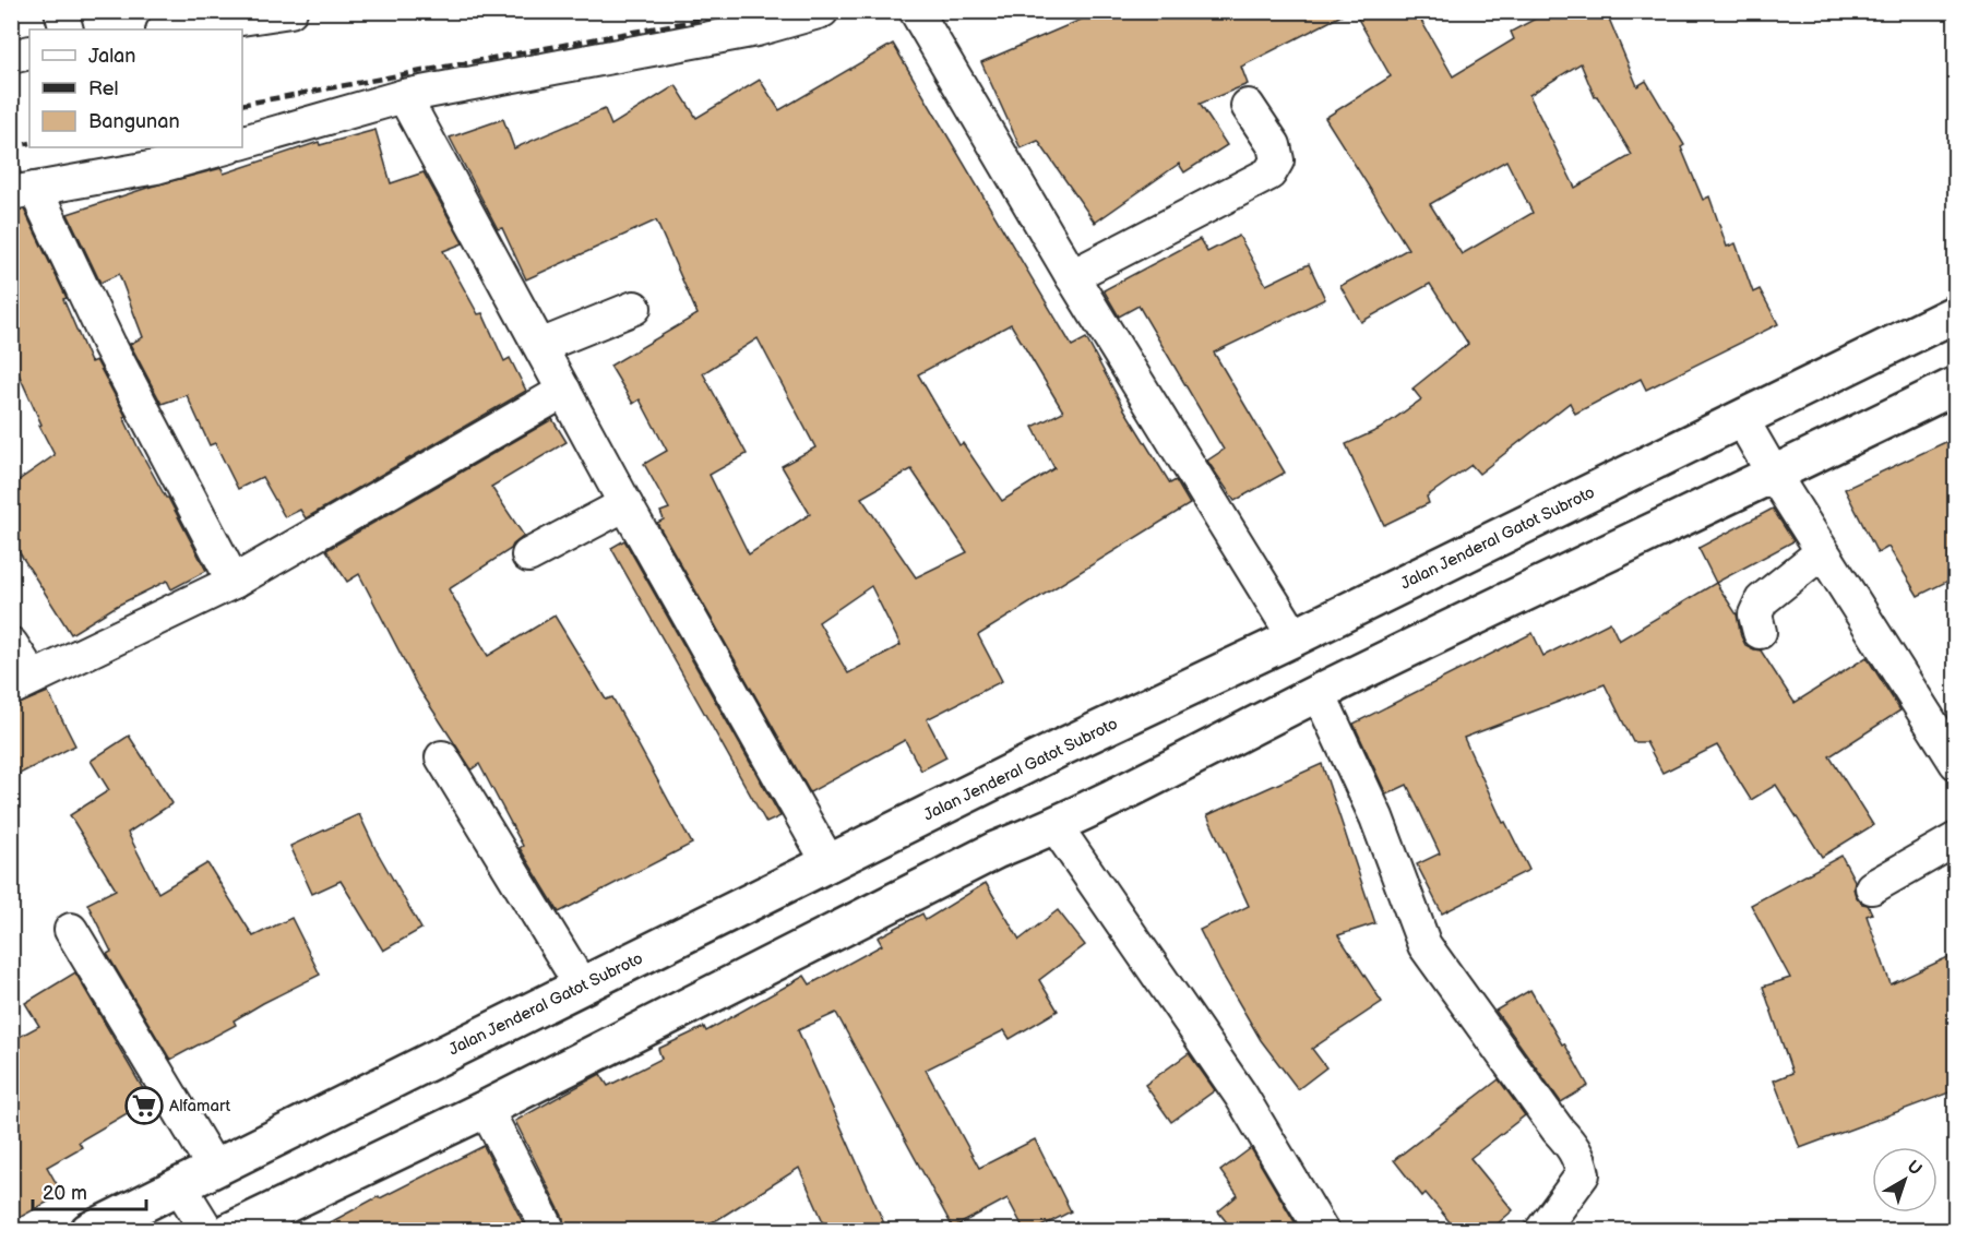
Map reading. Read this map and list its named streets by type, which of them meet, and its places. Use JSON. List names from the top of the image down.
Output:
{
  "streets": {
    "main road": ["Jalan Jenderal Gatot Subroto"]
  },
  "places": {
    "supermarket": ["Alfamart"]
  },
  "legend": ["Jalan", "Rel", "Bangunan"],
  "scale_bar": "20 m",
  "north": "top right"
}
